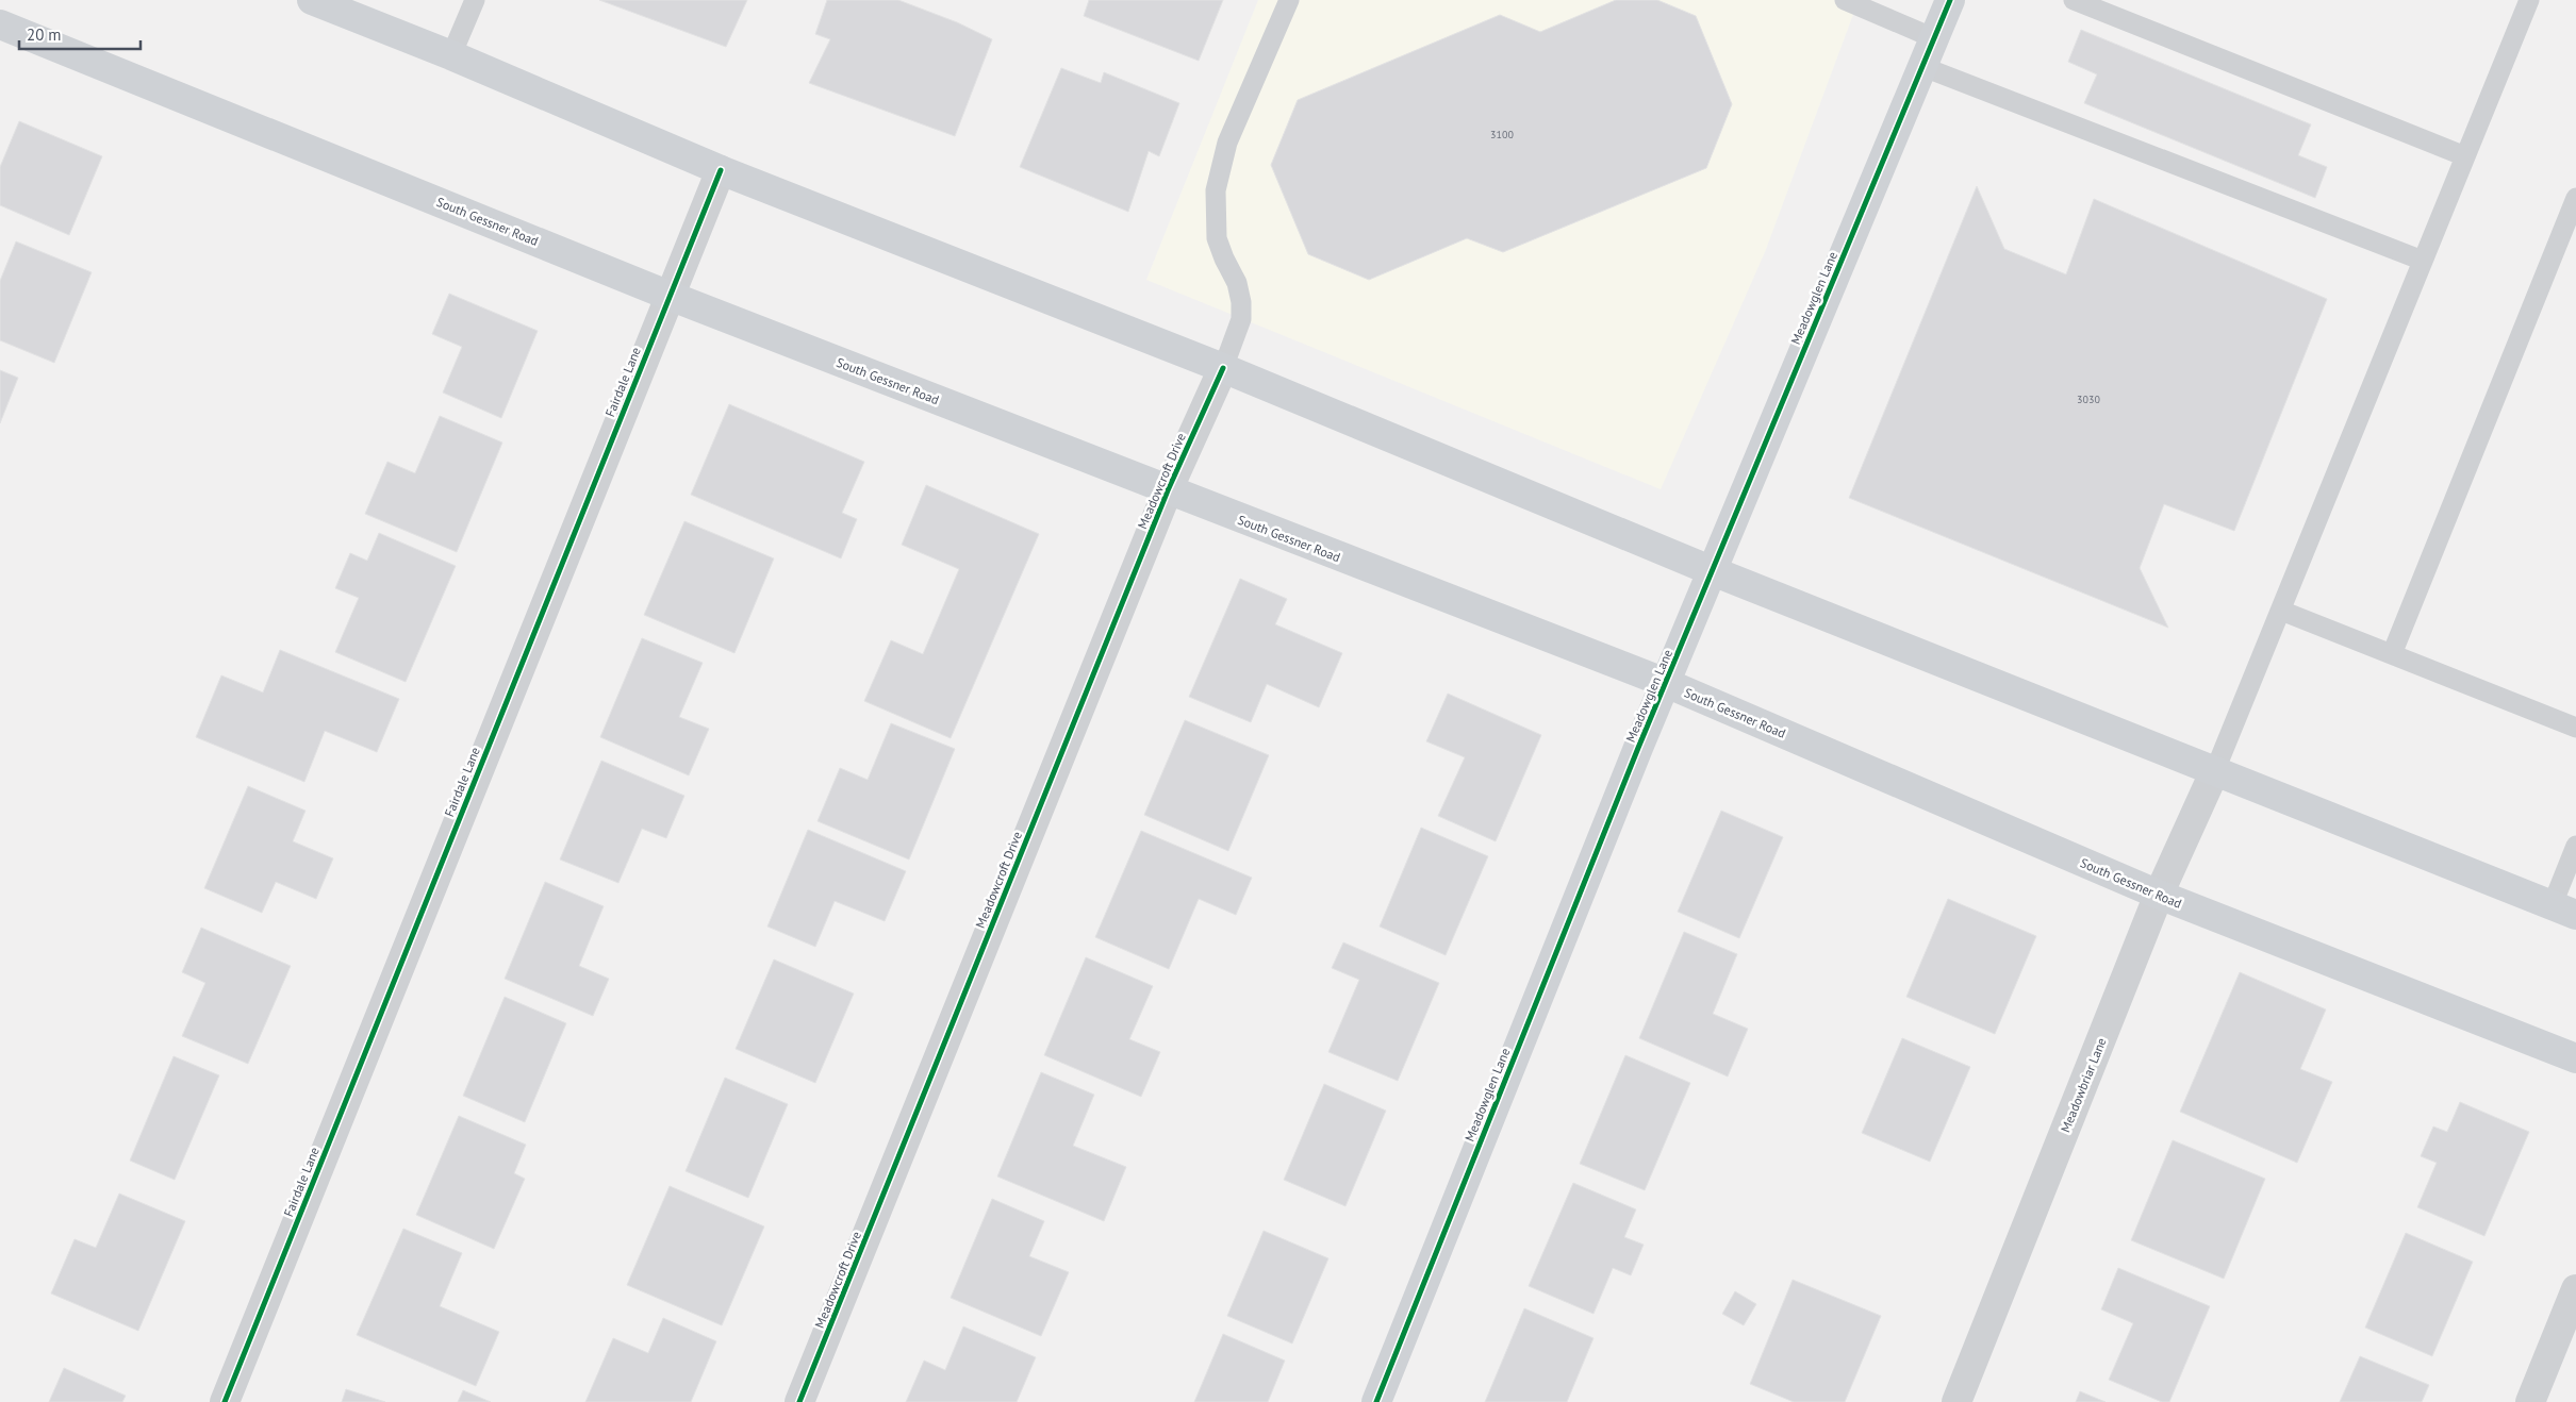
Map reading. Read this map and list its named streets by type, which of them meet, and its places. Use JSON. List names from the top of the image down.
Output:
{
  "streets": {
    "main road": ["South Gessner Road", "Meadowglen Lane"],
    "street": ["Fairdale Lane", "Meadowcroft Drive", "Meadowbriar Lane"]
  },
  "crossings": [
    ["South Gessner Road", "Meadowglen Lane"],
    ["South Gessner Road", "Fairdale Lane"],
    ["South Gessner Road", "Meadowcroft Drive"],
    ["South Gessner Road", "Meadowbriar Lane"]
  ],
  "house_numbers": ["3100", "3030"],
  "scale_bar": "20 m"
}
